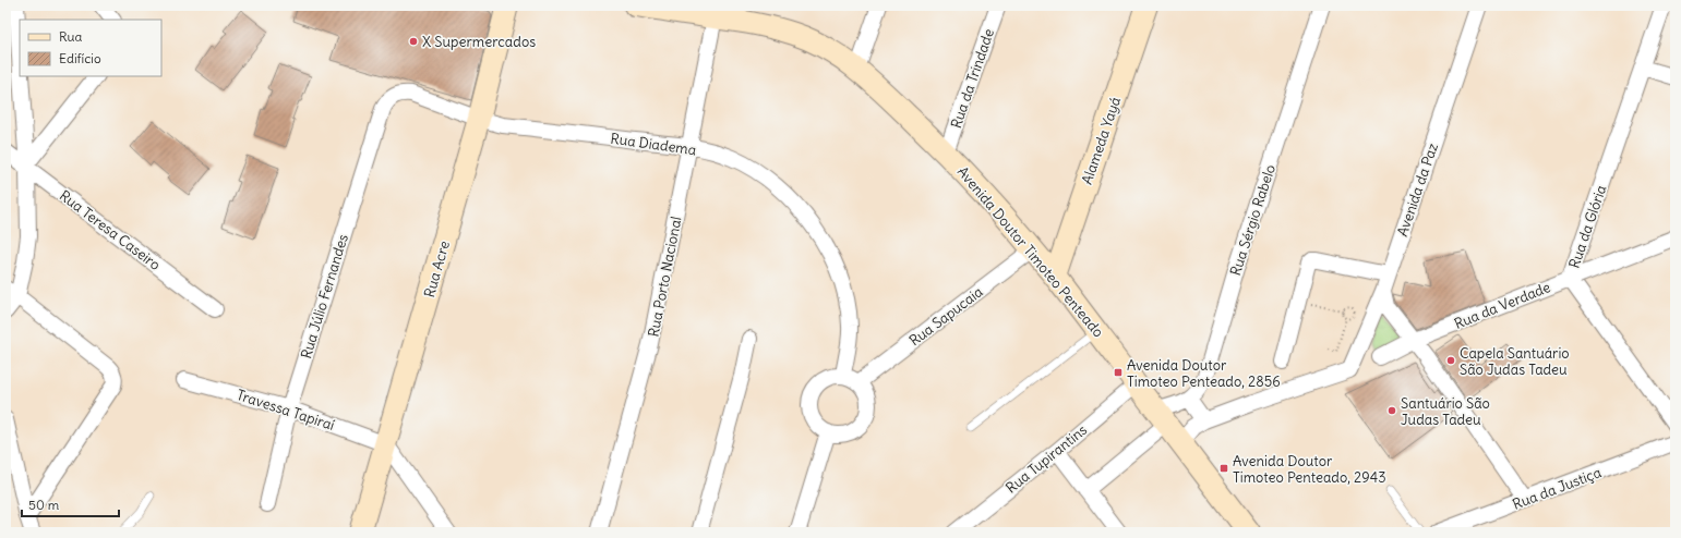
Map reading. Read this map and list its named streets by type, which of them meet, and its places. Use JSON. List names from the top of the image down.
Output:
{
  "streets": {
    "street": [
      "Rua da Trindade",
      "Alameda Yayá",
      "Rua Diadema",
      "Avenida da Paz",
      "Rua Sérgio Rabelo",
      "Rua da Glória",
      "Rua Teresa Caseiro",
      "Avenida Doutor Timoteo Penteado",
      "Rua Acre",
      "Rua Porto Nacional",
      "Rua Júlio Fernandes",
      "Rua da Verdade",
      "Rua Sapucaia",
      "Travessa Tapiraí",
      "Rua Tupirantins",
      "Rua da Justiça"
    ]
  },
  "crossings": [
    ["Rua da Trindade", "Avenida Doutor Timoteo Penteado"],
    ["Alameda Yayá", "Avenida Doutor Timoteo Penteado"],
    ["Rua Diadema", "Rua Acre"],
    ["Rua Diadema", "Rua Porto Nacional"],
    ["Rua Diadema", "Rua Júlio Fernandes"],
    ["Rua Diadema", "Rua Sapucaia"],
    ["Rua Sérgio Rabelo", "Avenida Doutor Timoteo Penteado"],
    ["Rua da Glória", "Rua da Verdade"],
    ["Avenida Doutor Timoteo Penteado", "Rua Porto Nacional"],
    ["Avenida Doutor Timoteo Penteado", "Rua Sapucaia"],
    ["Avenida Doutor Timoteo Penteado", "Rua Tupirantins"],
    ["Rua Acre", "Travessa Tapiraí"],
    ["Rua Júlio Fernandes", "Travessa Tapiraí"]
  ],
  "places": {
    "other": ["X Supermercados", "Capela Santuário São Judas Tadeu", "Santuário São Judas Tadeu"],
    "transit": ["Avenida Doutor Timoteo Penteado, 2856", "Avenida Doutor Timoteo Penteado, 2943"]
  },
  "legend": ["Rua", "Edifício"],
  "scale_bar": "50 m"
}
